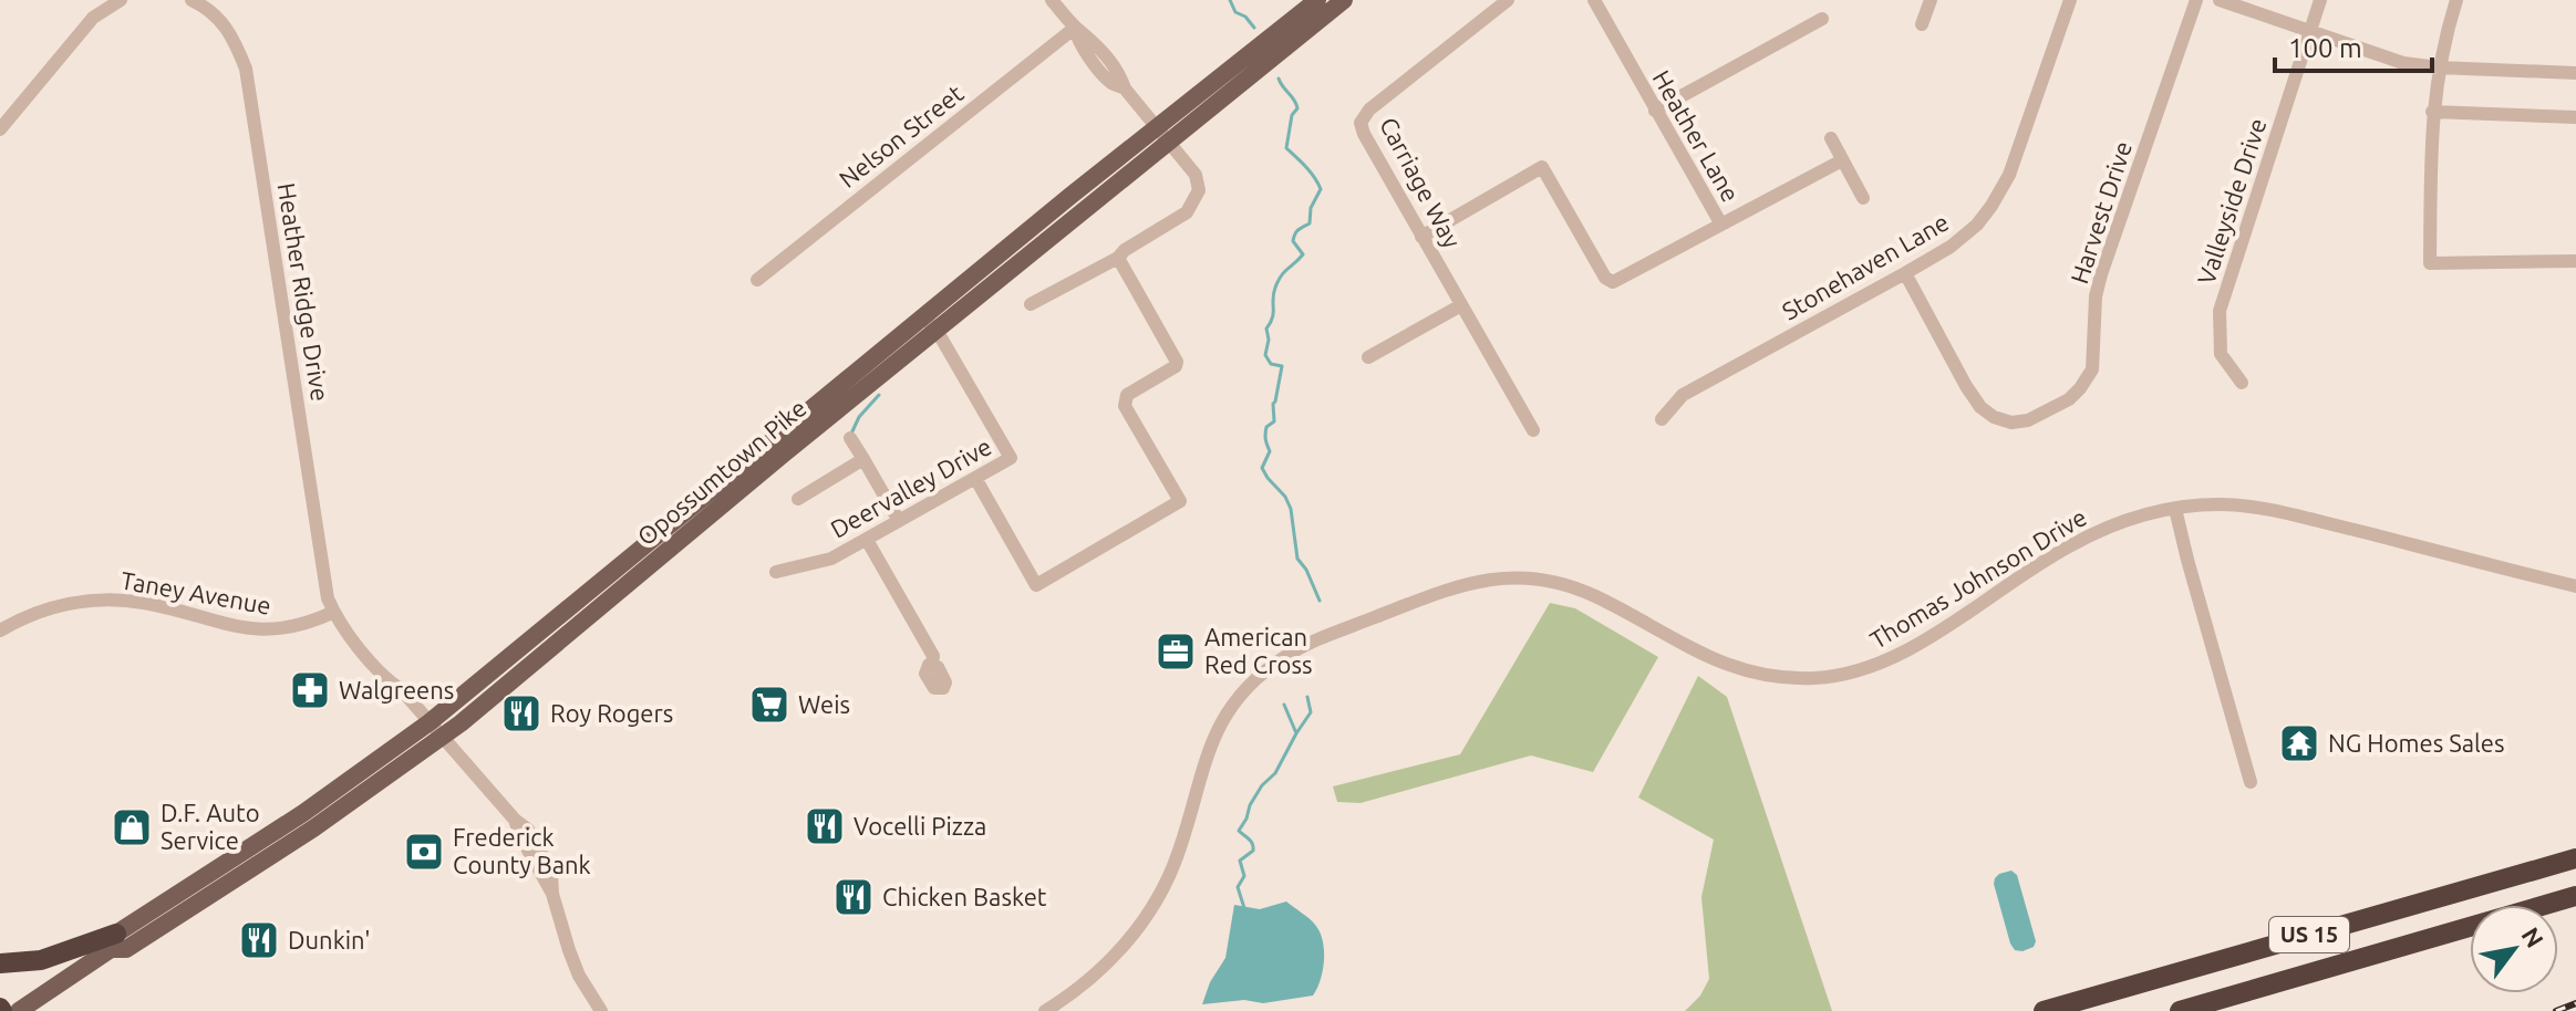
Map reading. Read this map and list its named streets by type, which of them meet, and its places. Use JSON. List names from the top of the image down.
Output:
{
  "streets": {
    "highway": ["US 15"],
    "main road": ["Opossumtown Pike"],
    "street": [
      "Nelson Street",
      "Heather Lane",
      "Carriage Way",
      "Valleyside Drive",
      "Harvest Drive",
      "Stonehaven Lane",
      "Heather Ridge Drive",
      "Deervalley Drive",
      "Thomas Johnson Drive",
      "Taney Avenue"
    ]
  },
  "crossings": [
    ["Heather Lane", "Carriage Way"],
    ["Harvest Drive", "Stonehaven Lane"],
    ["Heather Ridge Drive", "Taney Avenue"],
    ["Opossumtown Pike", "Deervalley Drive"]
  ],
  "places": {
    "office": ["American Red Cross"],
    "pharmacy": ["Walgreens"],
    "supermarket": ["Weis"],
    "restaurant": [
      "Roy Rogers",
      "Vocelli Pizza",
      "Chicken Basket",
      "Dunkin'"
    ],
    "temple": ["NG Homes Sales"],
    "shop": ["D.F. Auto Service"],
    "bank": ["Frederick County Bank"]
  },
  "scale_bar": "100 m",
  "north": "top right"
}
